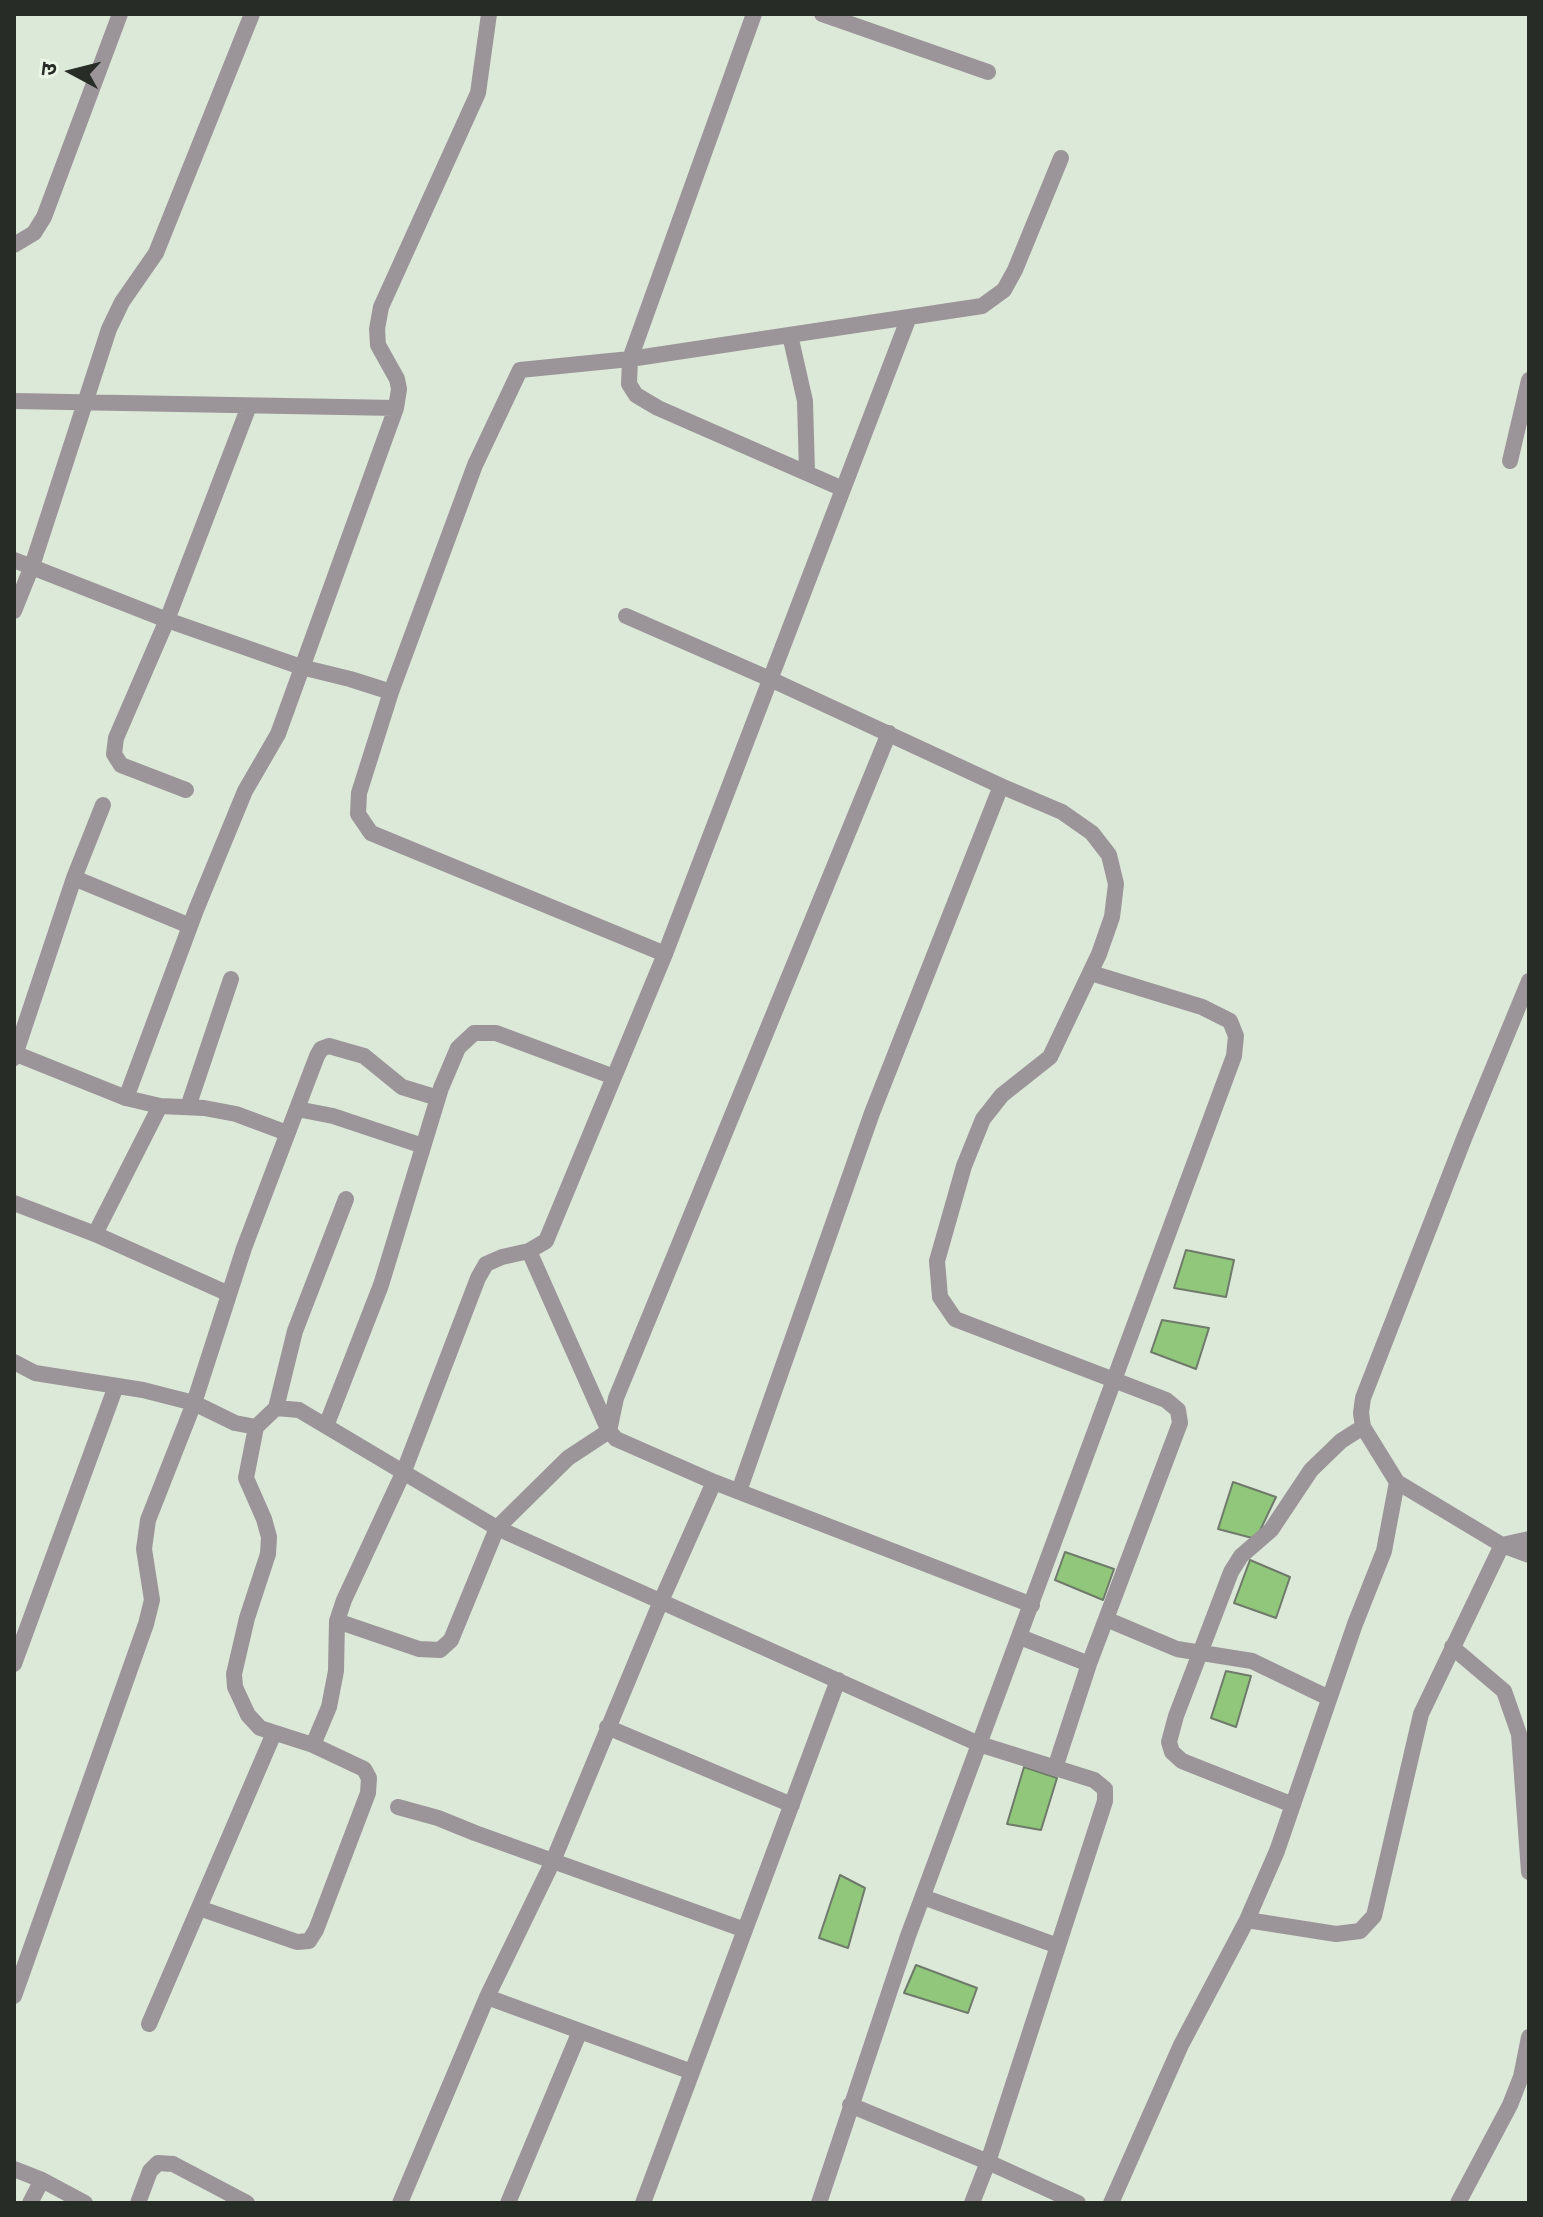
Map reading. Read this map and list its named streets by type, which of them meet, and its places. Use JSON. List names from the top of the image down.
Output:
{
  "north": "left"
}
